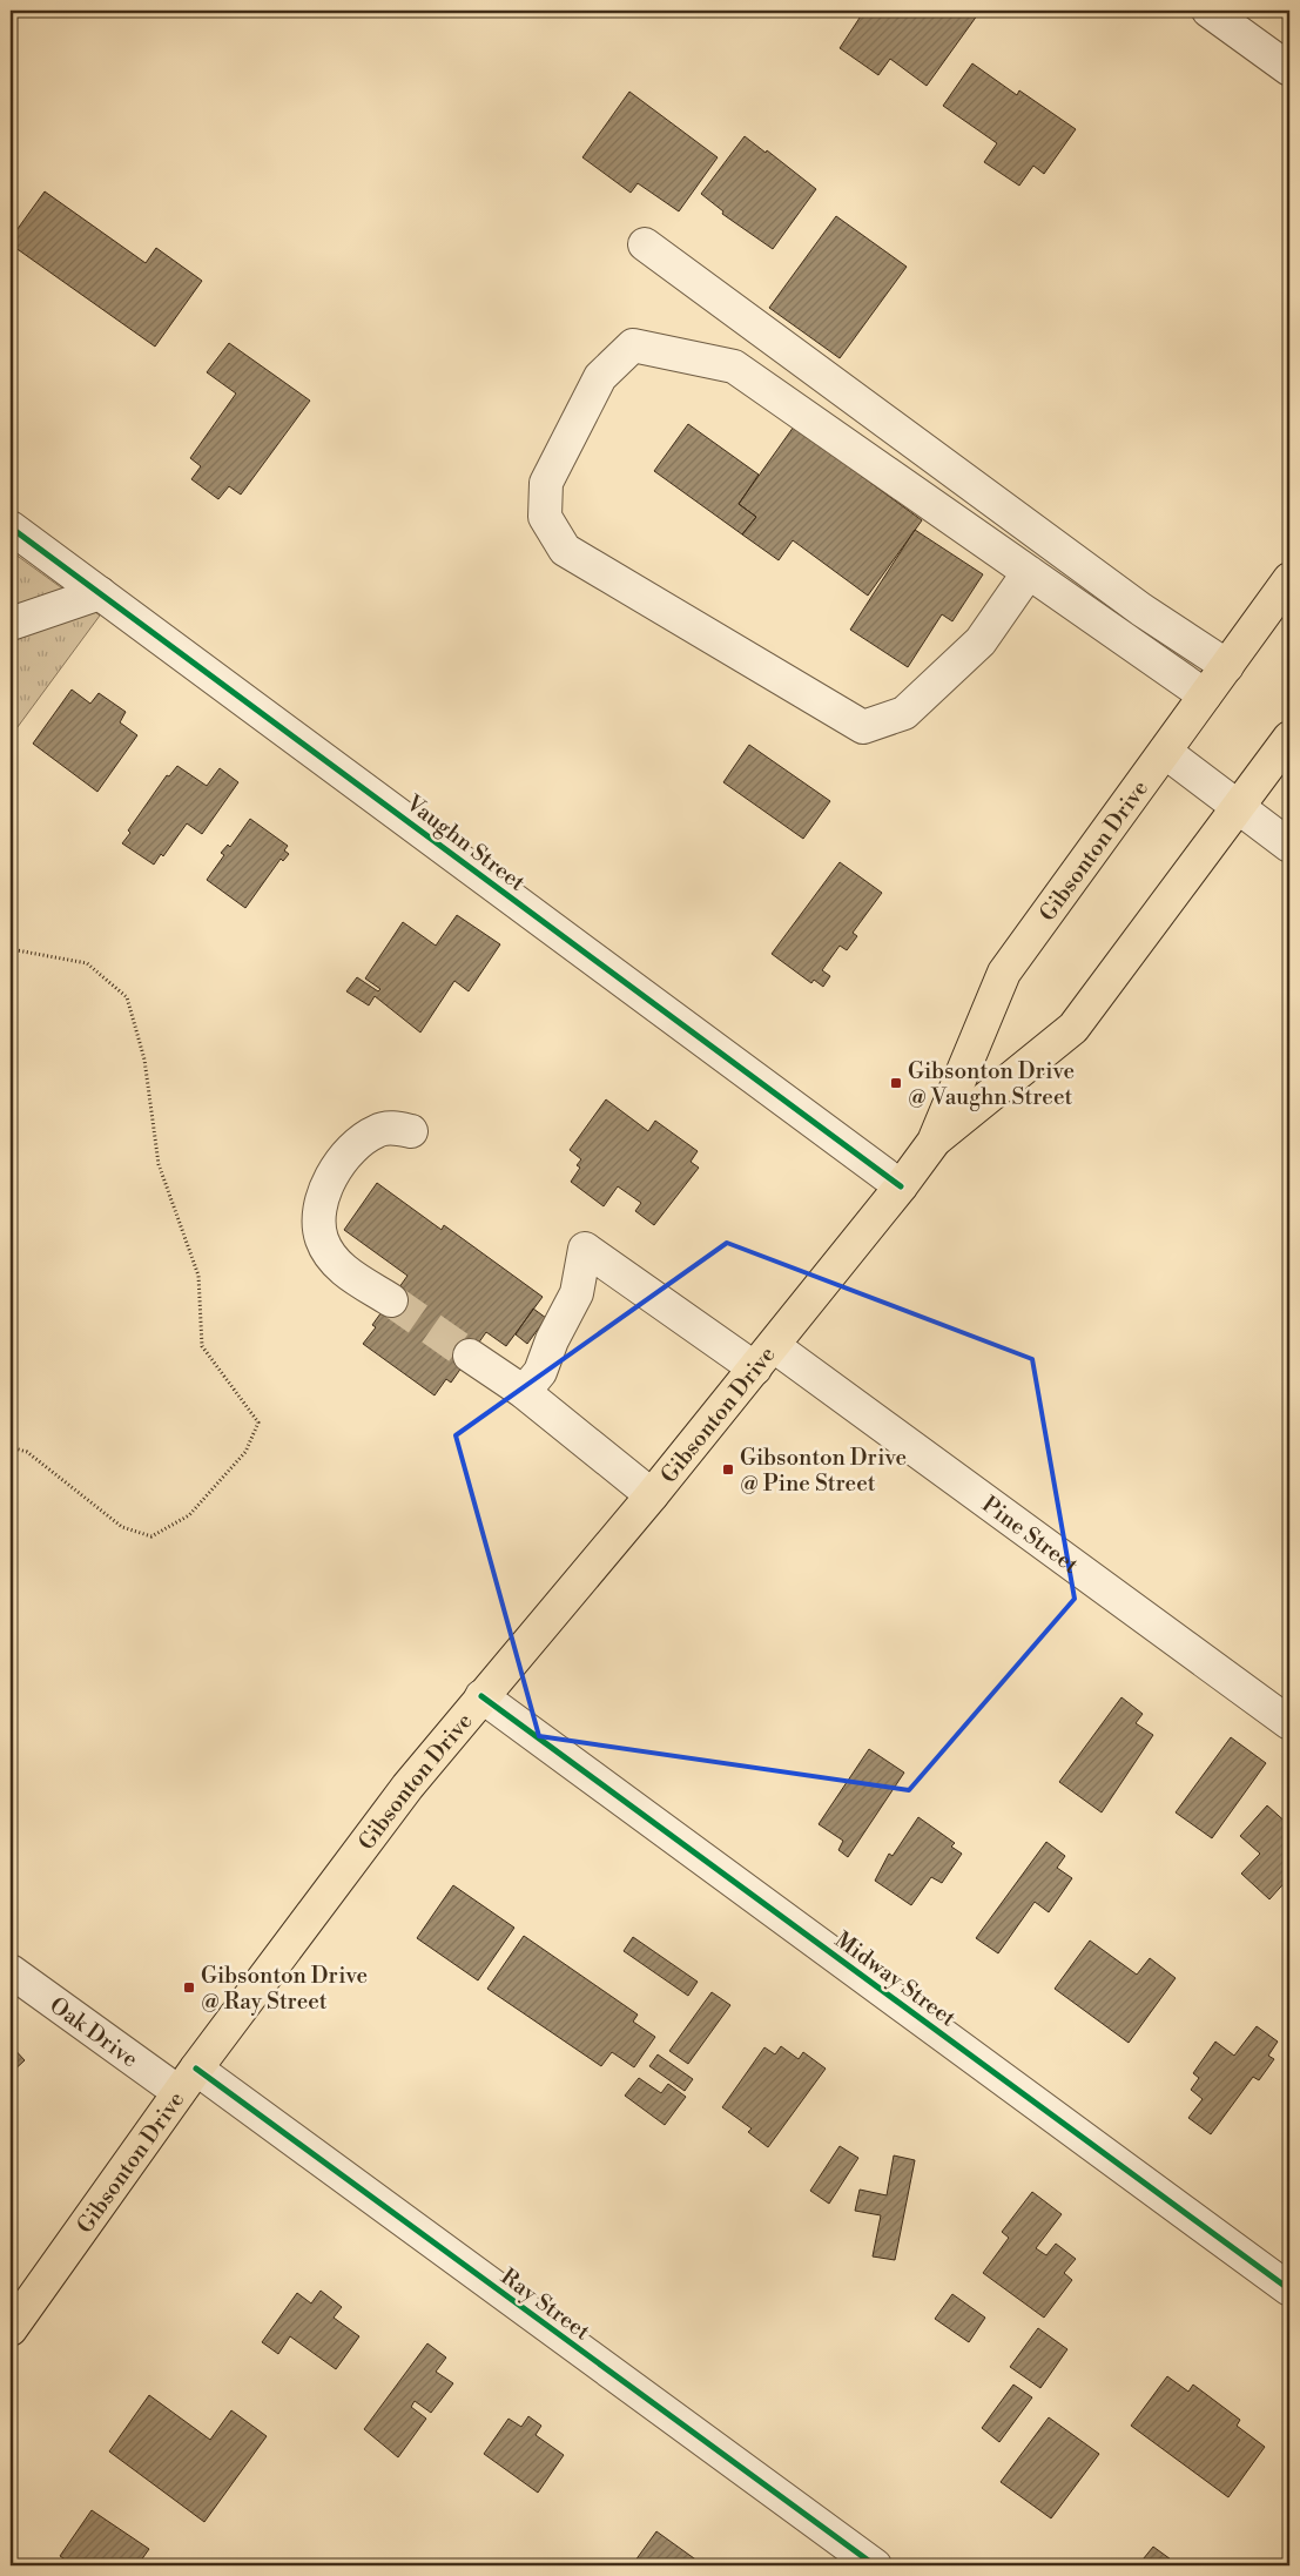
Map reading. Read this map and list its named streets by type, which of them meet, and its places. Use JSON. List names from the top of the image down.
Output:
{
  "streets": {
    "main road": ["Gibsonton Drive"],
    "street": [
      "Vaughn Street",
      "Pine Street",
      "Midway Street",
      "Oak Drive",
      "Ray Street"
    ]
  },
  "crossings": [
    ["Vaughn Street", "Gibsonton Drive"],
    ["Gibsonton Drive", "Pine Street"],
    ["Gibsonton Drive", "Midway Street"],
    ["Gibsonton Drive", "Oak Drive"],
    ["Gibsonton Drive", "Ray Street"],
    ["Oak Drive", "Ray Street"]
  ],
  "places": {
    "transit": ["Gibsonton Drive @ Vaughn Street", "Gibsonton Drive @ Pine Street", "Gibsonton Drive @ Ray Street"]
  }
}
